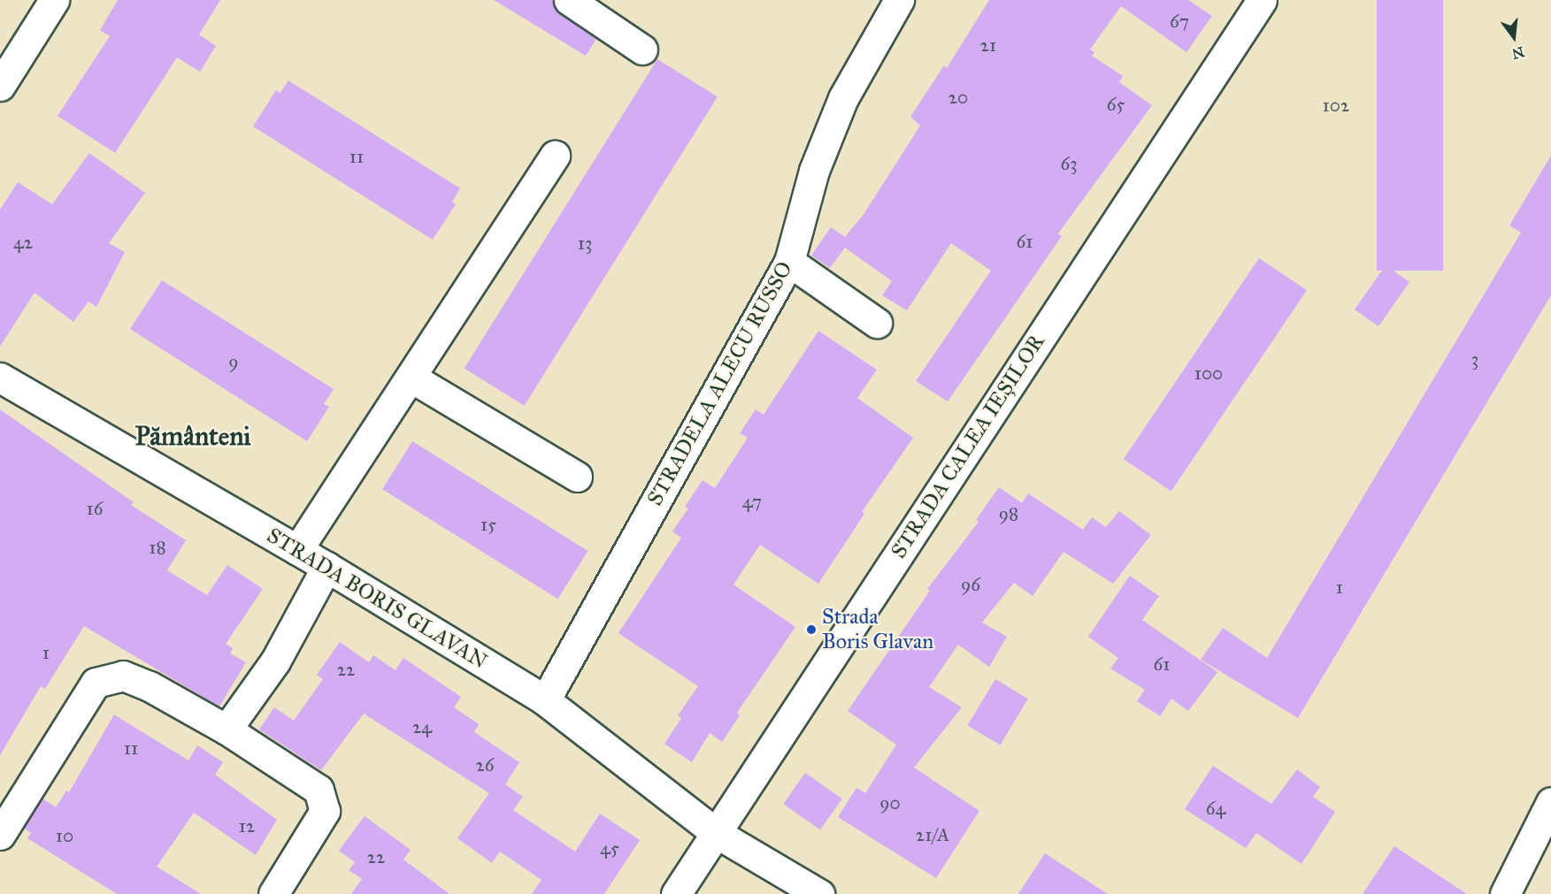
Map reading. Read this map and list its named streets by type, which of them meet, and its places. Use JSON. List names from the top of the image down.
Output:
{
  "streets": {
    "street": ["STRADELA ALECU RUSSO", "STRADA CALEA IEȘILOR", "STRADA BORIS GLAVAN"]
  },
  "crossings": [
    ["STRADELA ALECU RUSSO", "STRADA BORIS GLAVAN"],
    ["STRADA CALEA IEȘILOR", "STRADA BORIS GLAVAN"]
  ],
  "districts": ["Pământeni"],
  "places": ["Strada Boris Glavan"],
  "house_numbers": [
    "67",
    "21",
    "20",
    "65",
    "102",
    "11",
    "63",
    "61",
    "42",
    "13",
    "3",
    "9",
    "100",
    "47",
    "16",
    "98",
    "15",
    "18",
    "96",
    "1",
    "1",
    "61",
    "22",
    "24",
    "11",
    "26",
    "90",
    "64",
    "12",
    "21/A",
    "10",
    "45",
    "22"
  ],
  "north": "bottom"
}
